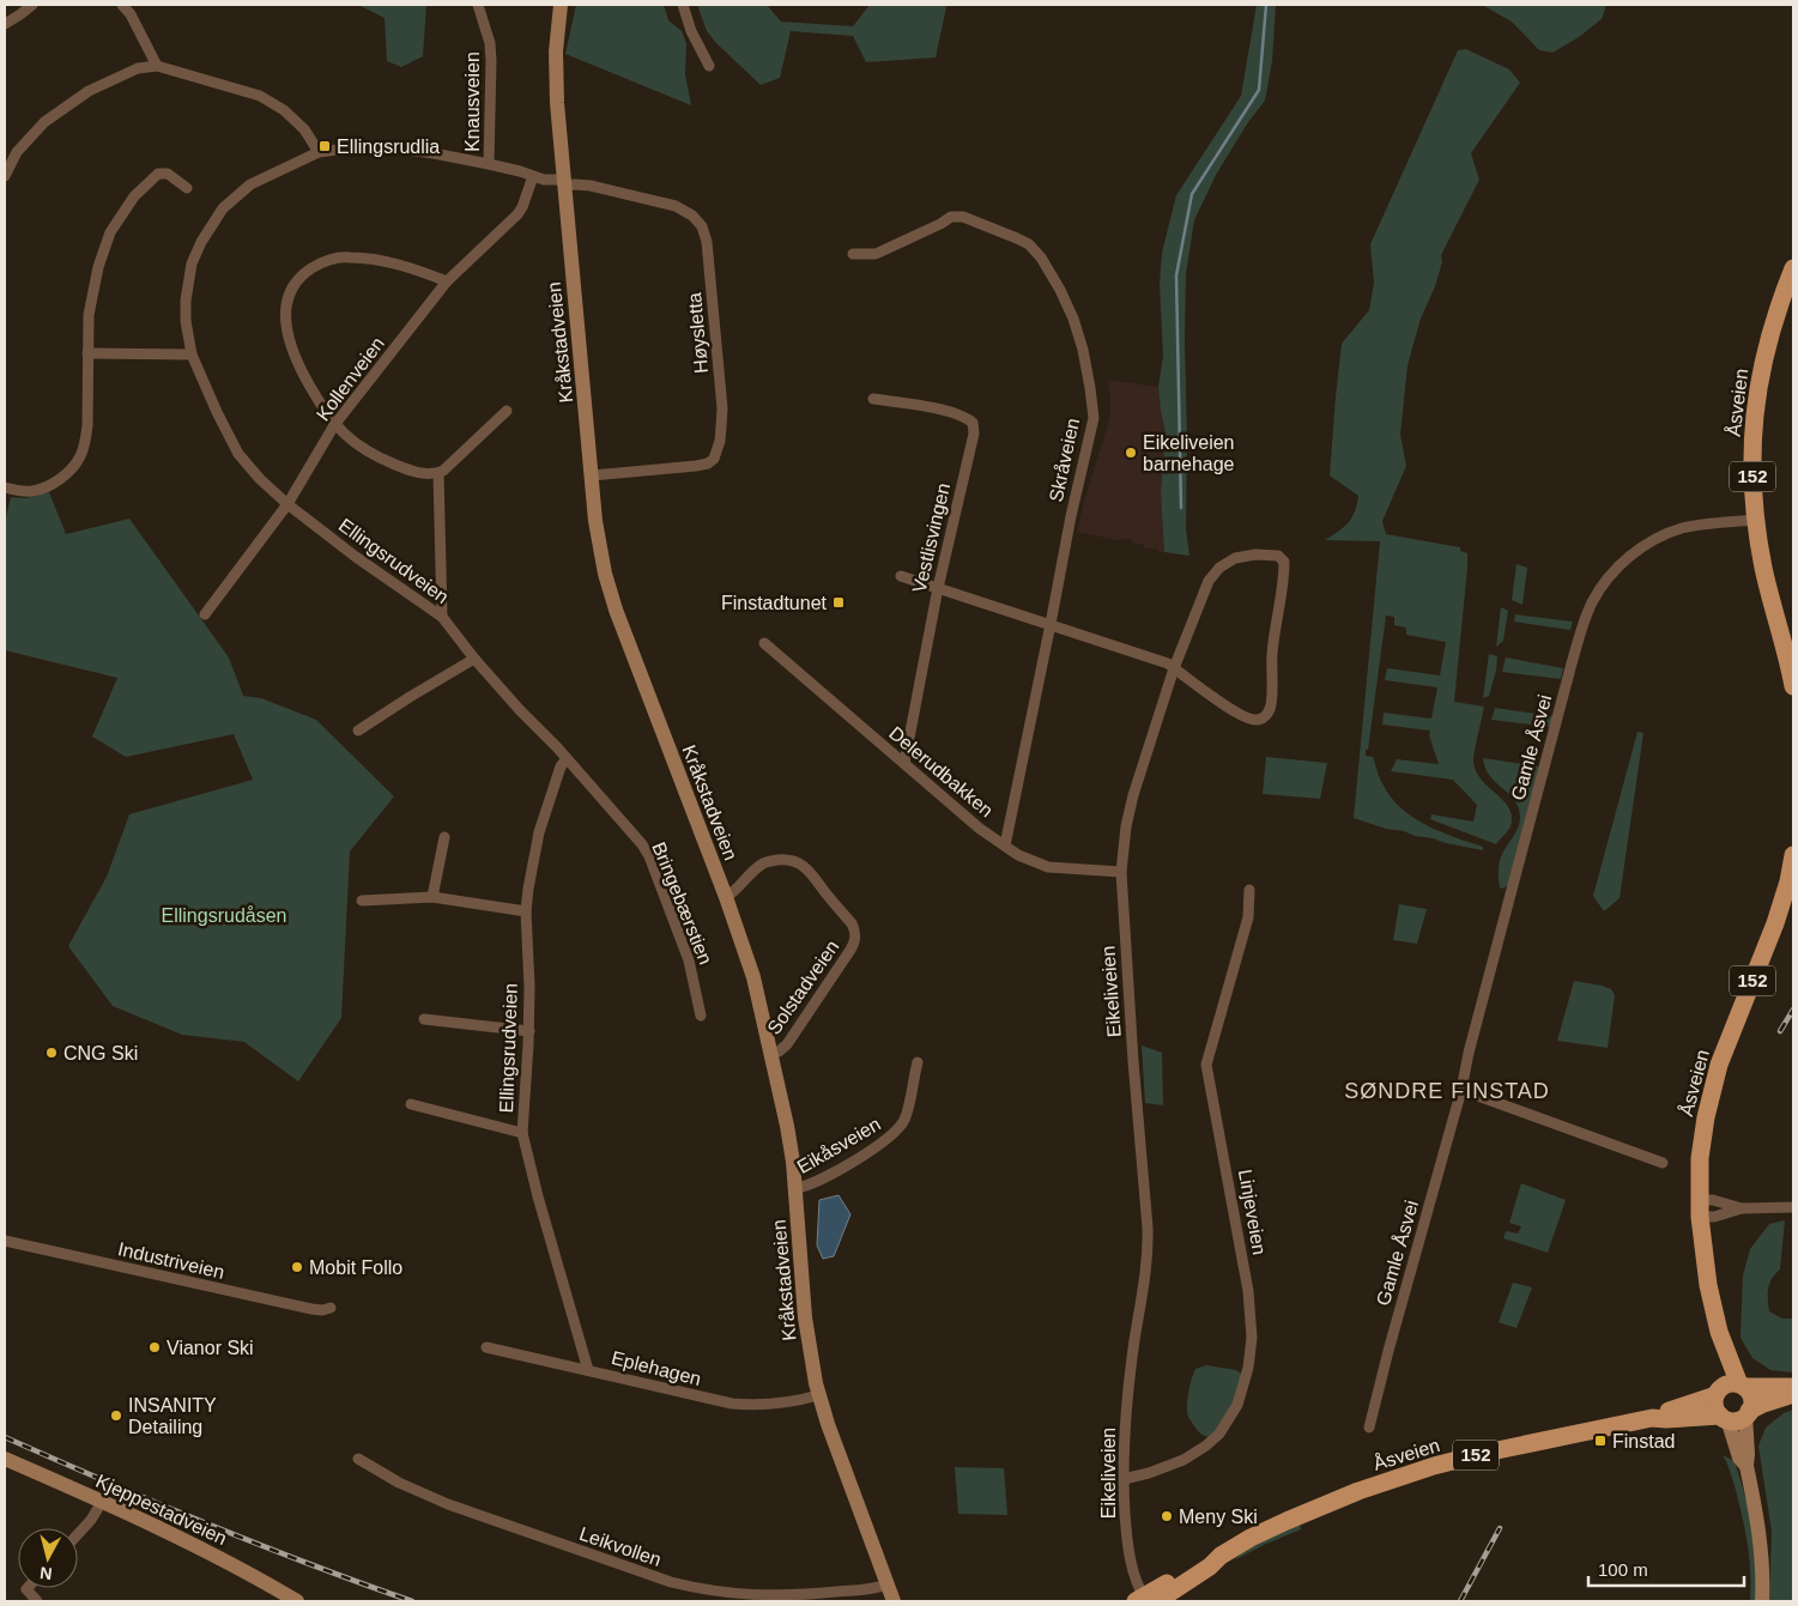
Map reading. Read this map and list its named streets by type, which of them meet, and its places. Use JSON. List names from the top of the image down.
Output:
{
  "streets": {
    "main road": [
      "Kråkstadveien",
      "Åsveien",
      "152",
      "Kjeppestadveien"
    ],
    "street": [
      "Knausveien",
      "Høysletta",
      "Kollenveien",
      "Skråveien",
      "Vestlisvingen",
      "Ellingsrudveien",
      "Gamle Åsvei",
      "Delerudbakken",
      "Bringebærstien",
      "Solstadveien",
      "Eikeliveien",
      "Eikåsveien",
      "Linjeveien",
      "Industriveien",
      "Eplehagen",
      "Leikvollen"
    ]
  },
  "crossings": [
    ["Knausveien", "Ellingsrudveien"],
    ["Høysletta", "Kråkstadveien"],
    ["Høysletta", "Ellingsrudveien"],
    ["Kråkstadveien", "Ellingsrudveien"],
    ["Kråkstadveien", "Solstadveien"],
    ["Kråkstadveien", "Eikåsveien"],
    ["Kråkstadveien", "Eplehagen"],
    ["Kråkstadveien", "Leikvollen"],
    ["Kollenveien", "Ellingsrudveien"],
    ["Åsveien", "Gamle Åsvei"],
    ["Åsveien", "Eikeliveien"],
    ["Skråveien", "Delerudbakken"],
    ["Vestlisvingen", "Delerudbakken"],
    ["Ellingsrudveien", "Bringebærstien"],
    ["Ellingsrudveien", "Eplehagen"],
    ["Delerudbakken", "Eikeliveien"],
    ["Eikeliveien", "Linjeveien"]
  ],
  "districts": ["SØNDRE FINSTAD"],
  "parks": ["Ellingsrudåsen"],
  "places": {
    "transit": ["Ellingsrudlia", "Finstadtunet", "Finstad"],
    "other": [
      "Eikeliveien barnehage",
      "CNG Ski",
      "Mobit Follo",
      "Vianor Ski",
      "INSANITY Detailing",
      "Meny Ski"
    ]
  },
  "scale_bar": "100 m",
  "north": "bottom"
}
